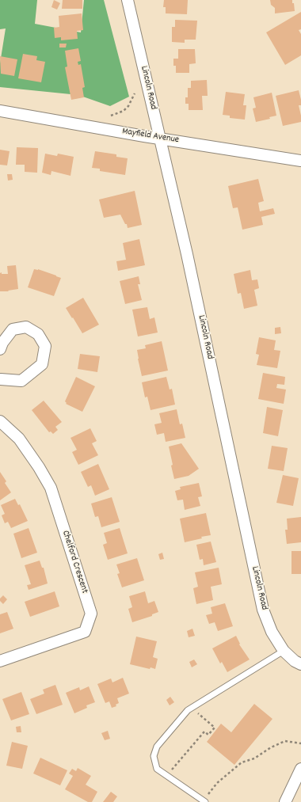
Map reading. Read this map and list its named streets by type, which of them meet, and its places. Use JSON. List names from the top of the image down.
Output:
{
  "streets": {
    "street": ["Lincoln Road", "Mayfield Avenue", "Chelford Crescent"]
  },
  "crossings": [
    ["Lincoln Road", "Mayfield Avenue"]
  ]
}
